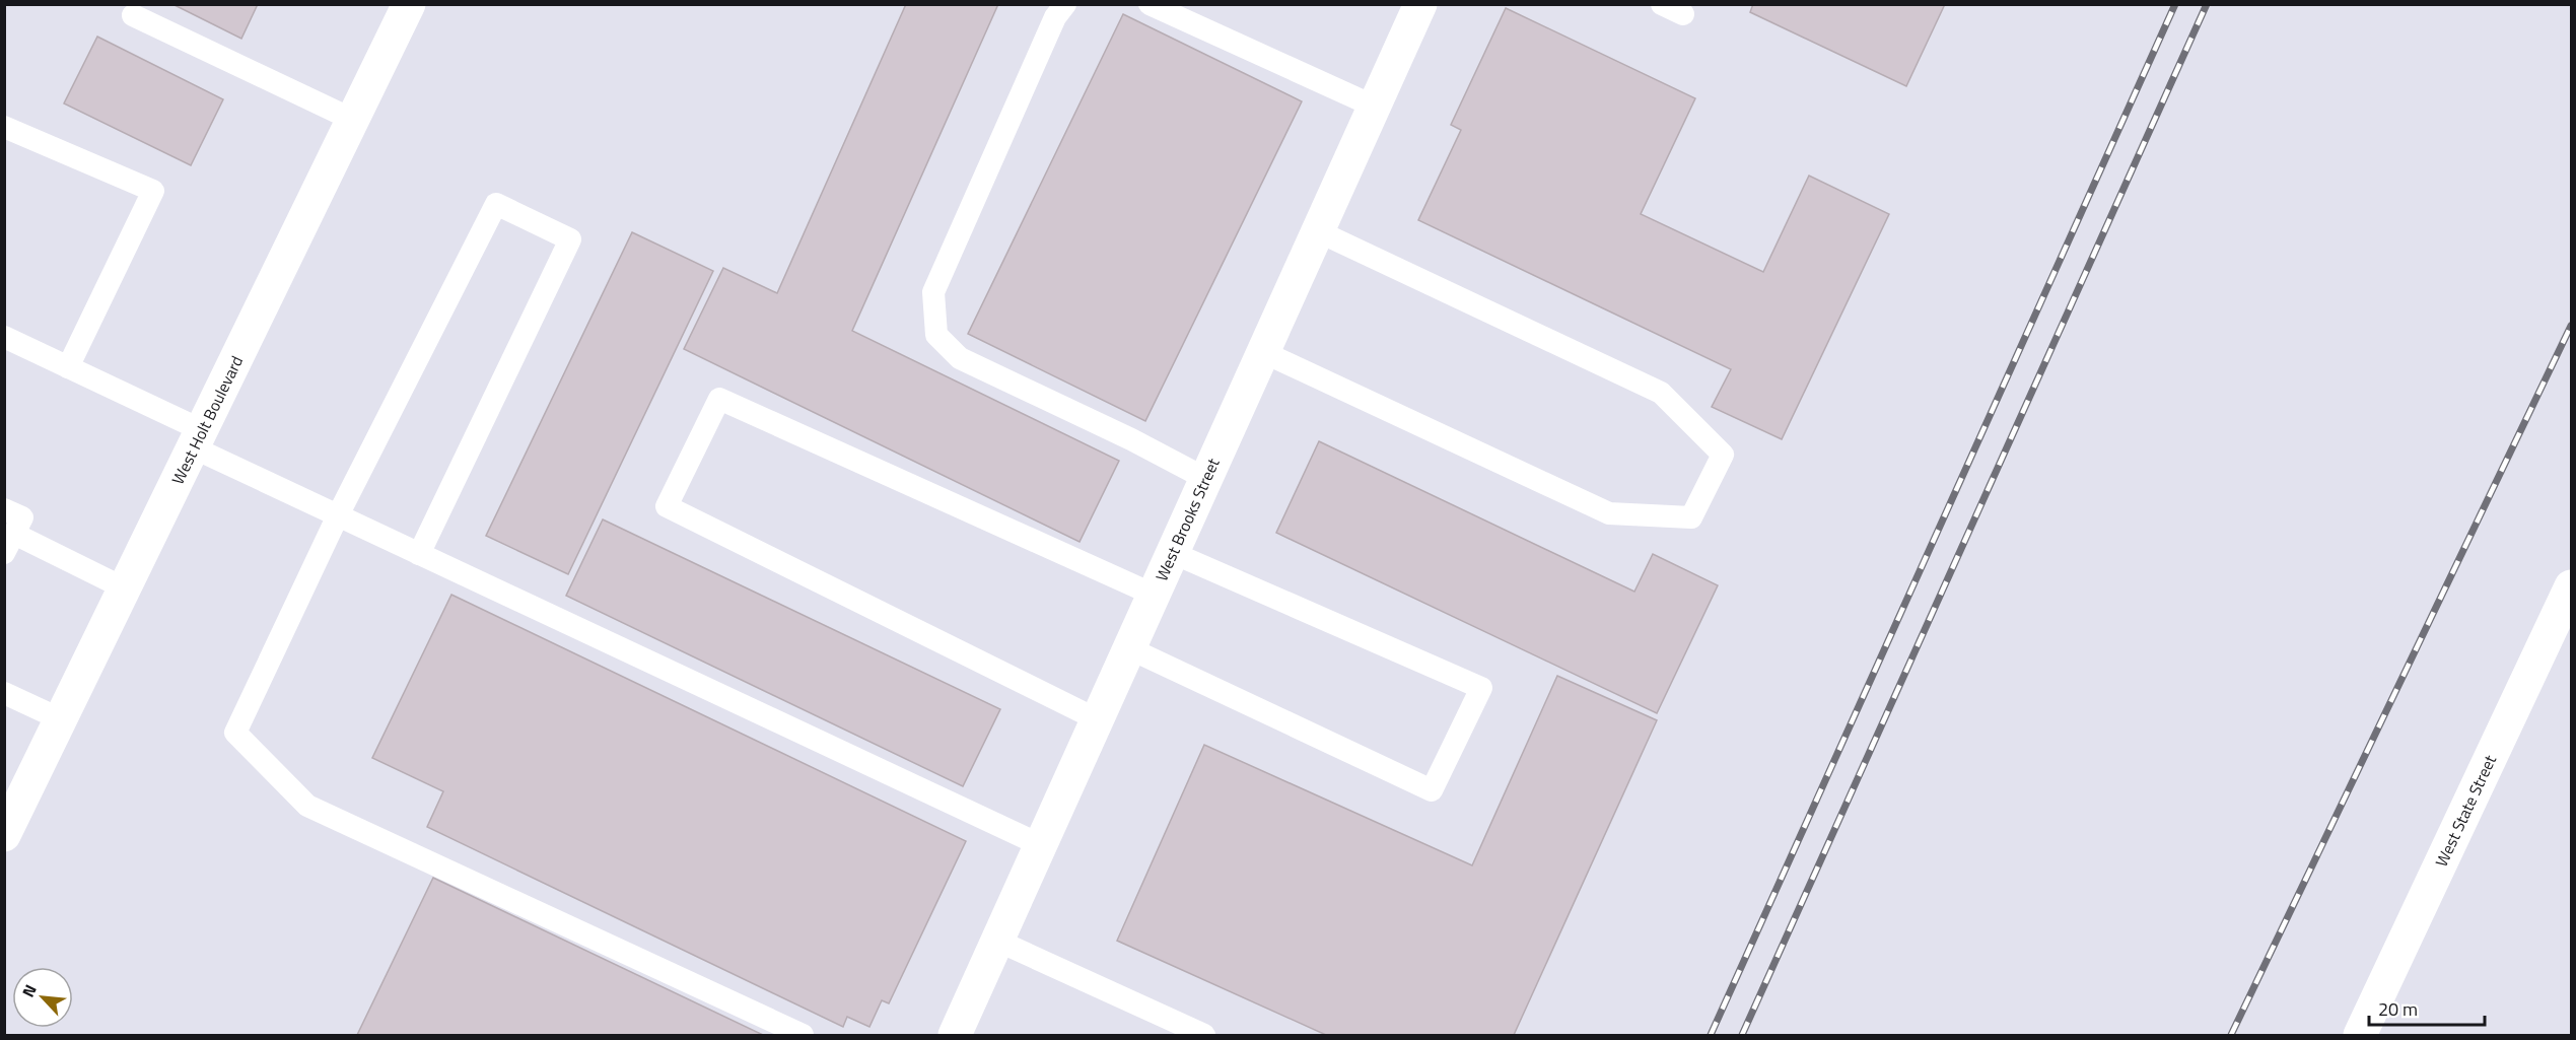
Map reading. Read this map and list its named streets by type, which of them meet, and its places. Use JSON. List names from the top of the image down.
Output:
{
  "streets": {
    "street": ["West Holt Boulevard", "West Brooks Street", "West State Street"]
  },
  "scale_bar": "20 m",
  "north": "top left"
}
